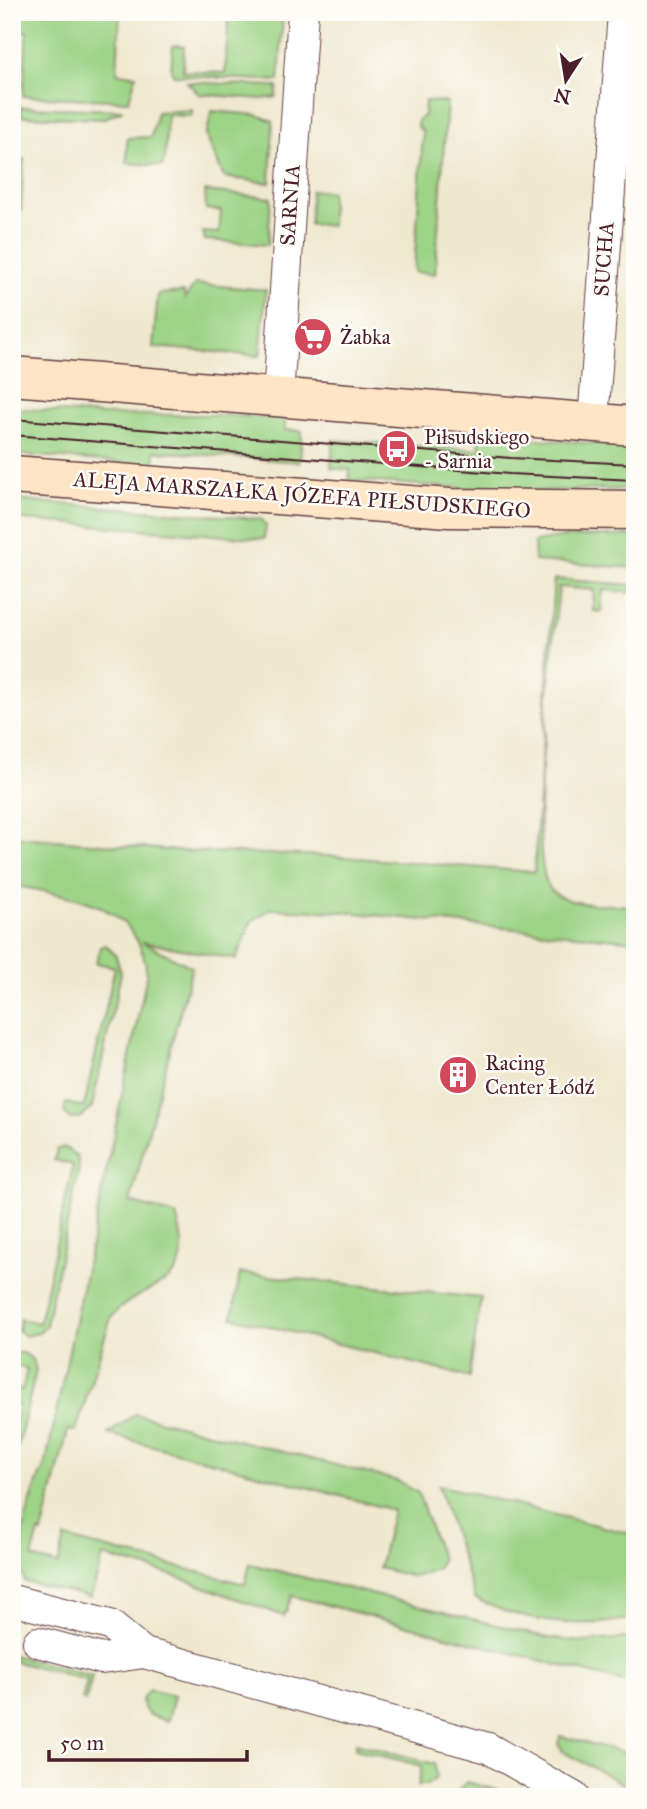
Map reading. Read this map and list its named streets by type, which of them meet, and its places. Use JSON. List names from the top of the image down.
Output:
{
  "streets": {
    "main road": ["ALEJA MARSZAŁKA JÓZEFA PIŁSUDSKIEGO"],
    "street": ["SARNIA", "SUCHA"]
  },
  "places": {
    "supermarket": ["Żabka"],
    "bus stop": ["Piłsudskiego - Sarnia"],
    "building": ["Racing Center Łódź"]
  },
  "scale_bar": "50 m",
  "north": "bottom"
}
